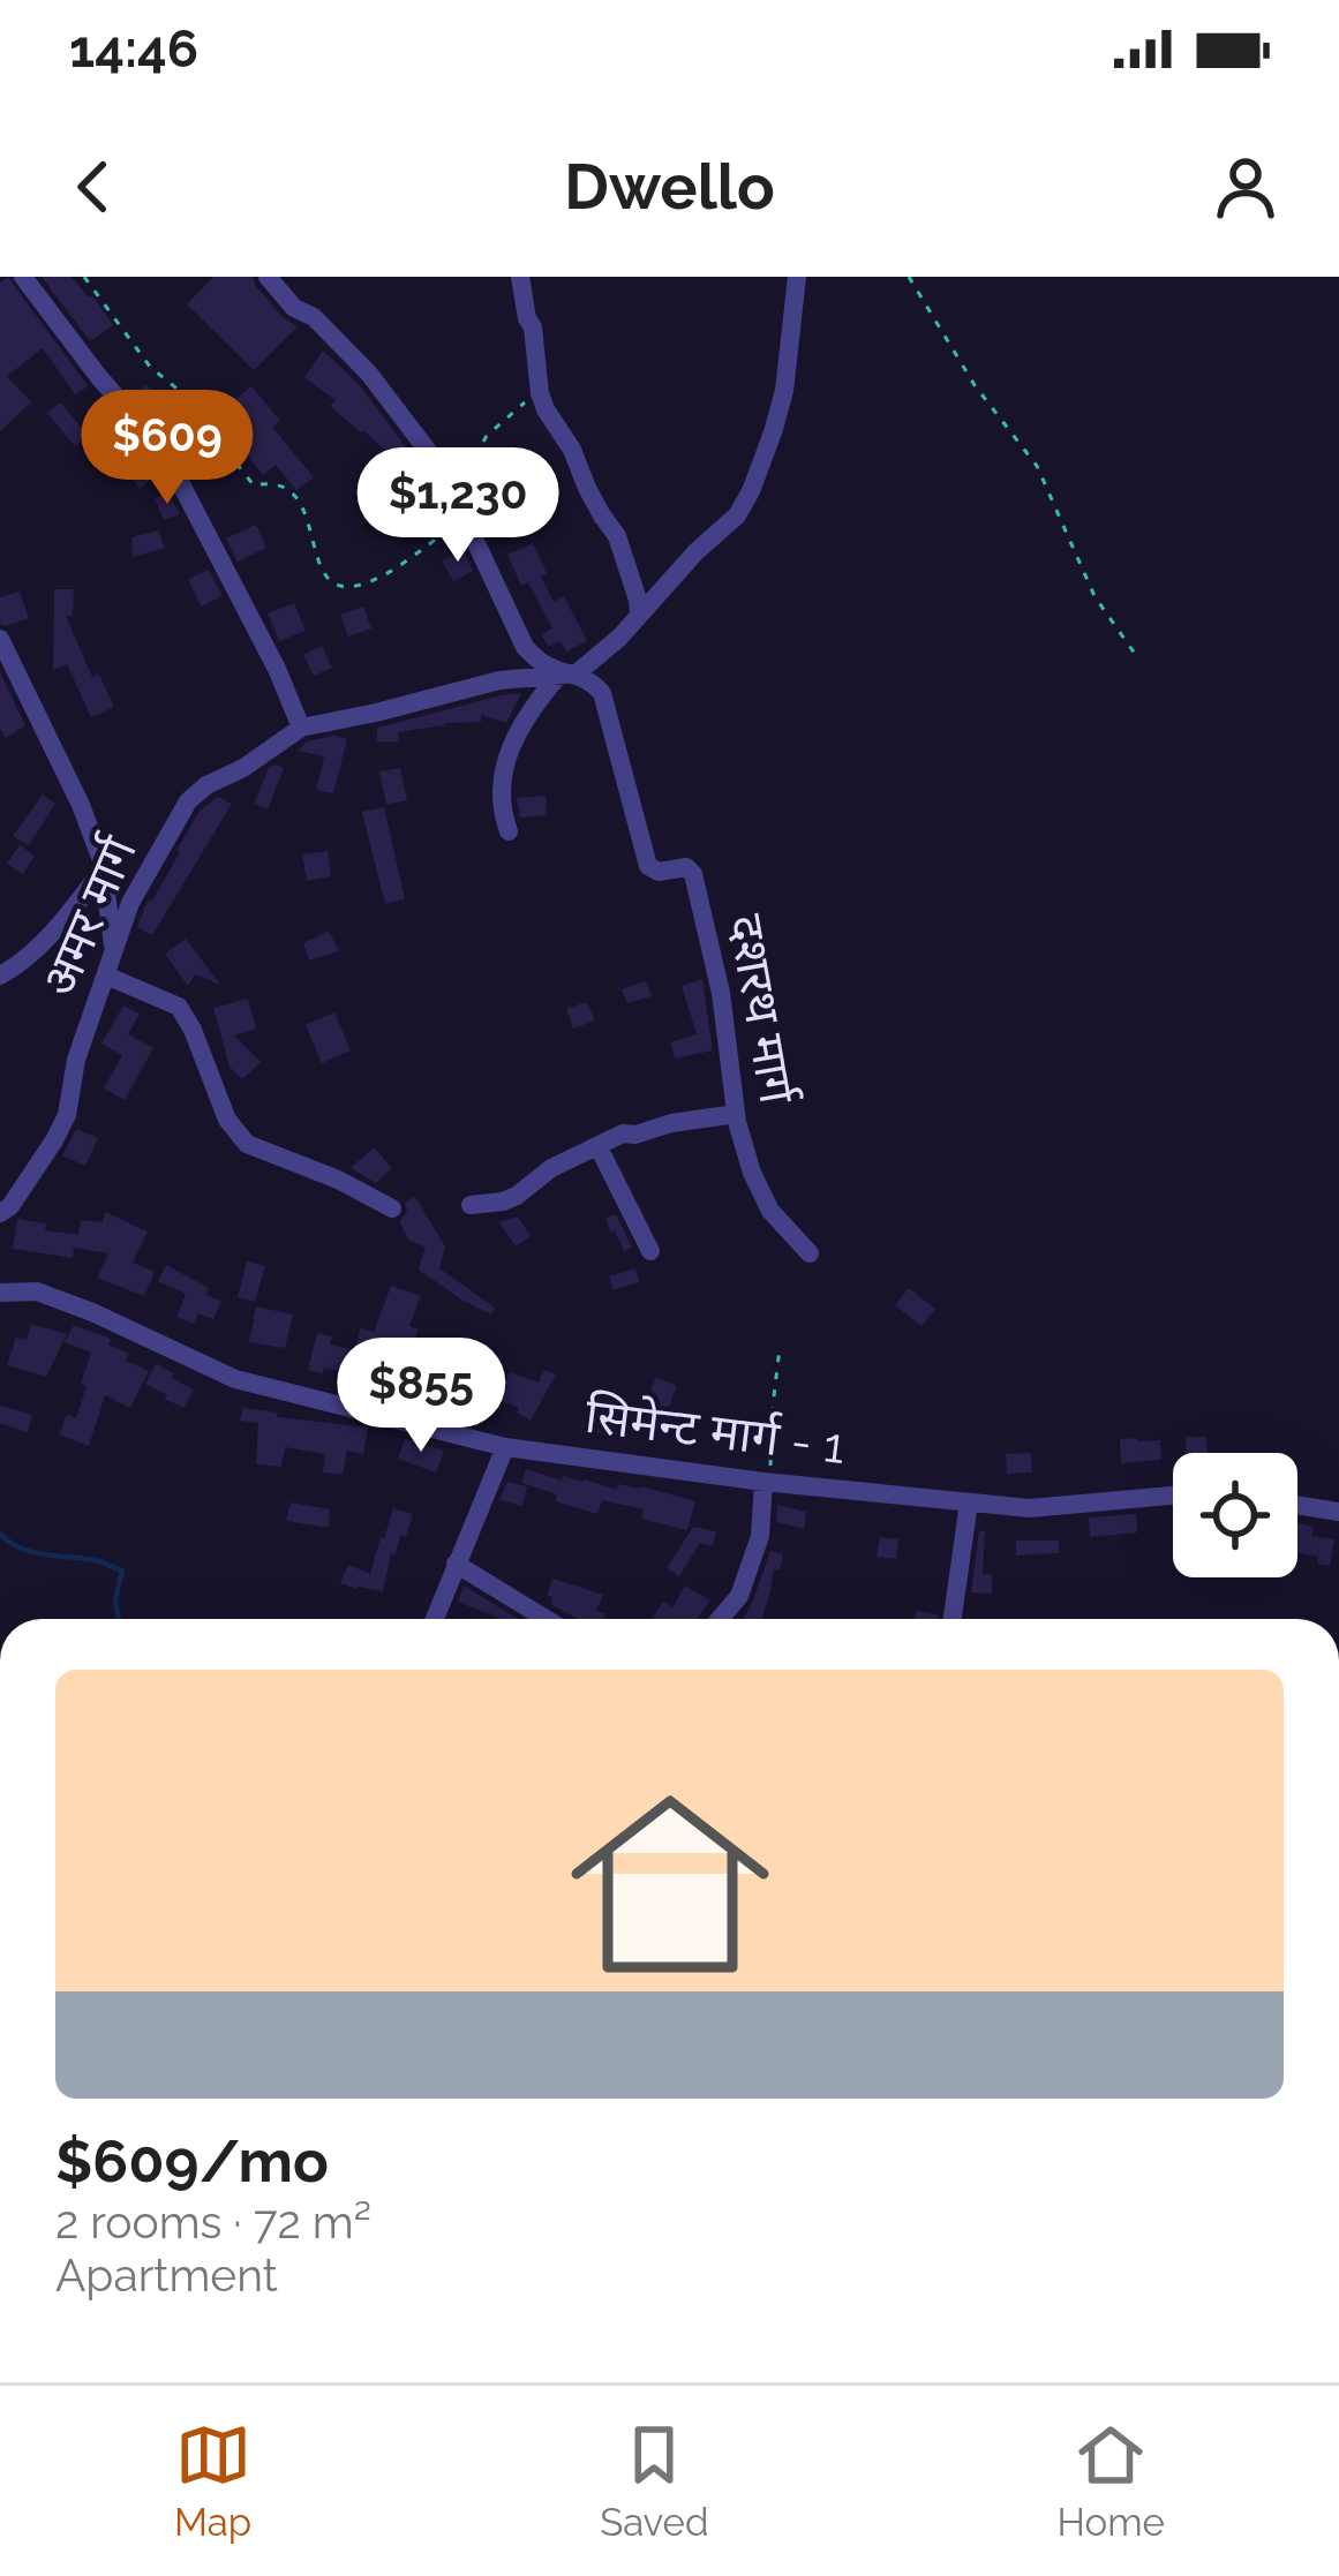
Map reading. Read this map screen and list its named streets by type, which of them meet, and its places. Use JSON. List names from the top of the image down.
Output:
{
  "streets": {
    "street": ["अमर मार्ग", "दशरथ मार्ग", "सिमेन्ट मार्ग - 1"]
  },
  "crossings": [
    ["अमर मार्ग", "दशरथ मार्ग"]
  ],
  "page": {
    "status": "14:46",
    "header": "Dwello",
    "price": ["$609", "$1,230", "$855"],
    "list": [
      {
        "name": "$609/mo",
        "note": "2 rooms · 72 m² · Apartment"
      }
    ],
    "tabs": ["Map", "Saved", "Home"]
  }
}
